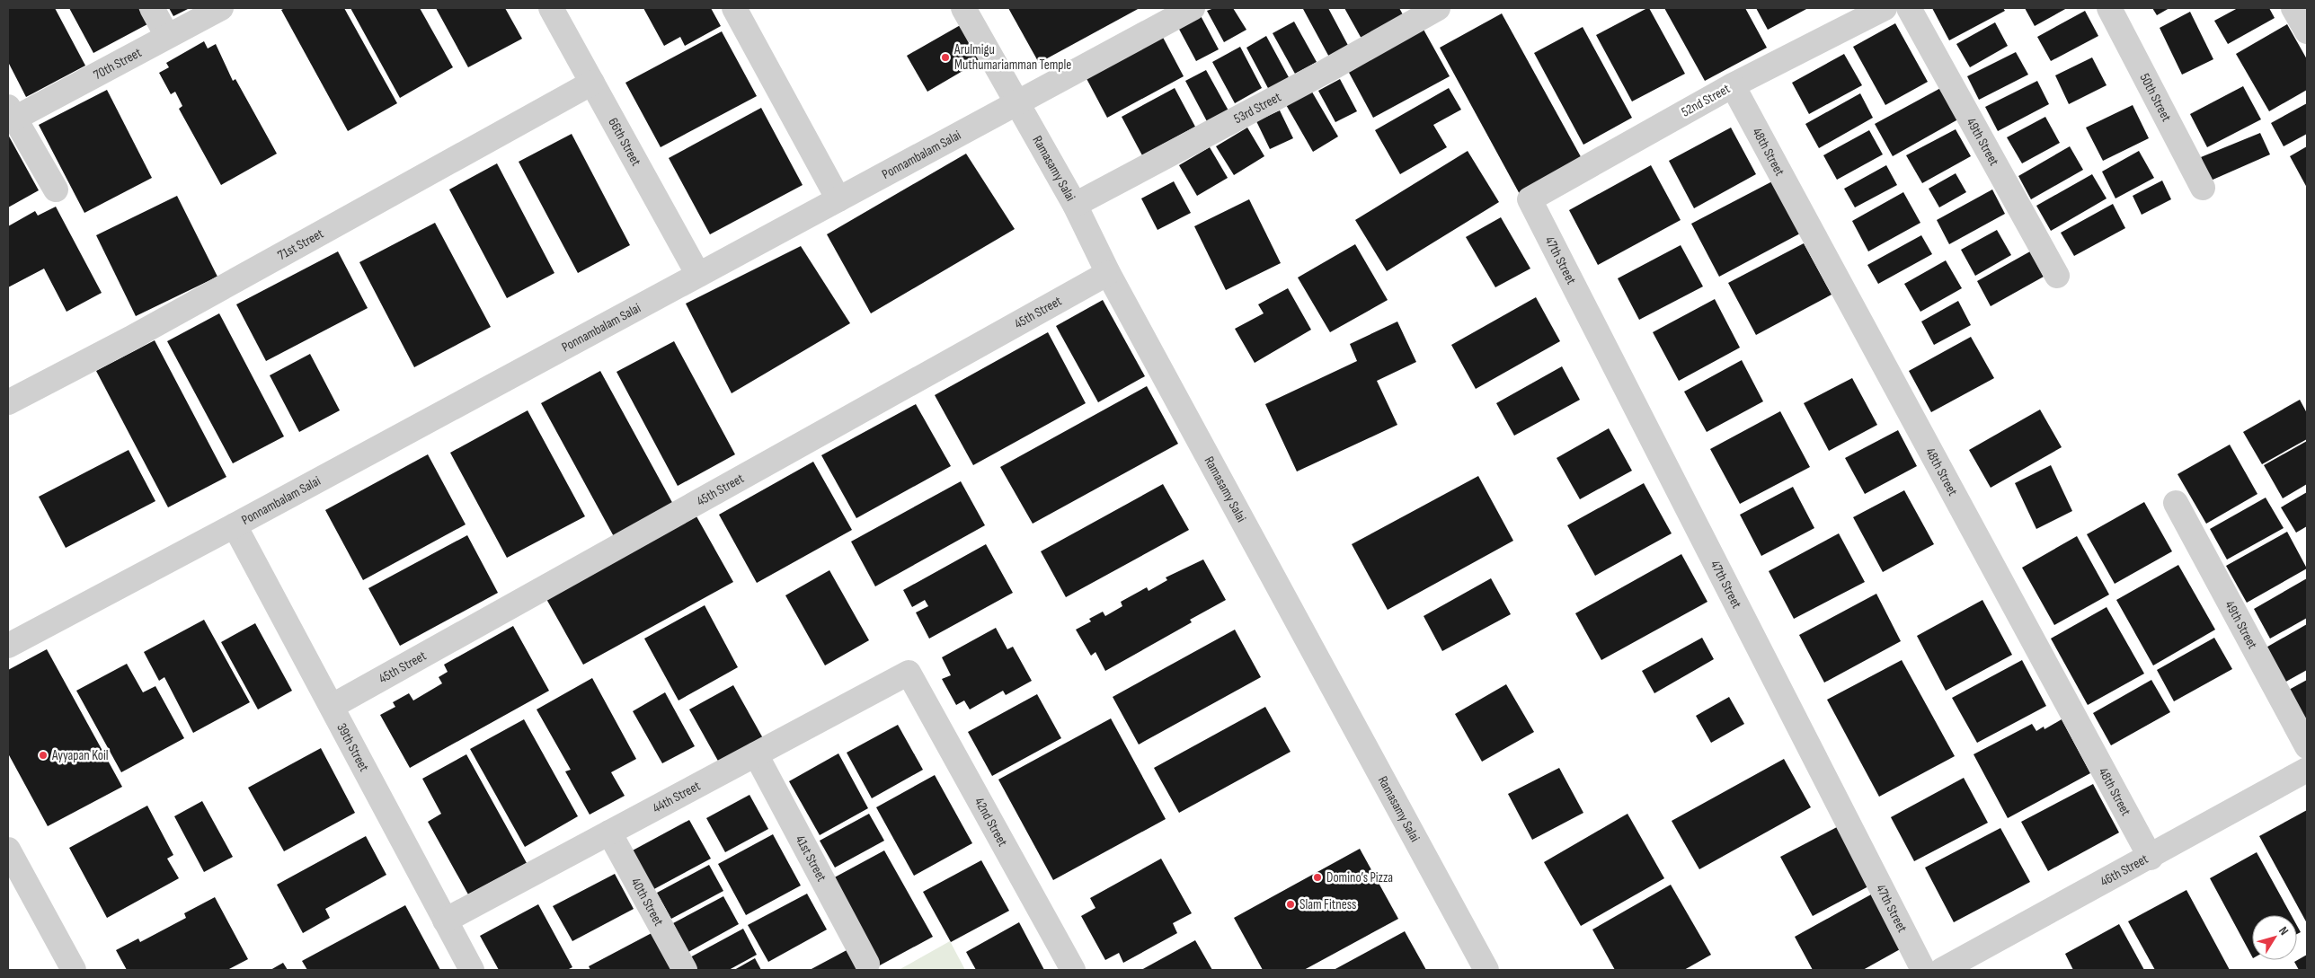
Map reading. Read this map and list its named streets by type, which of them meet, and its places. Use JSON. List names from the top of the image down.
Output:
{
  "streets": {
    "street": [
      "70th Street",
      "50th Street",
      "52nd Street",
      "53rd Street",
      "66th Street",
      "49th Street",
      "48th Street",
      "Ponnambalam Salai",
      "Ramasamy Salai",
      "71st Street",
      "47th Street",
      "45th Street",
      "39th Street",
      "44th Street",
      "42nd Street",
      "41st Street",
      "46th Street",
      "40th Street"
    ]
  },
  "crossings": [
    ["52nd Street", "48th Street"],
    ["52nd Street", "47th Street"],
    ["53rd Street", "Ramasamy Salai"],
    ["66th Street", "Ponnambalam Salai"],
    ["66th Street", "71st Street"],
    ["48th Street", "46th Street"],
    ["Ponnambalam Salai", "Ramasamy Salai"],
    ["Ponnambalam Salai", "39th Street"],
    ["Ramasamy Salai", "45th Street"],
    ["45th Street", "39th Street"],
    ["39th Street", "44th Street"],
    ["44th Street", "42nd Street"],
    ["44th Street", "41st Street"],
    ["44th Street", "40th Street"]
  ],
  "places": [
    "Arulmigu Muthumariamman Temple",
    "Ayyapan Koil",
    "Domino’s Pizza",
    "Slam Fitness"
  ],
  "north": "top right"
}
